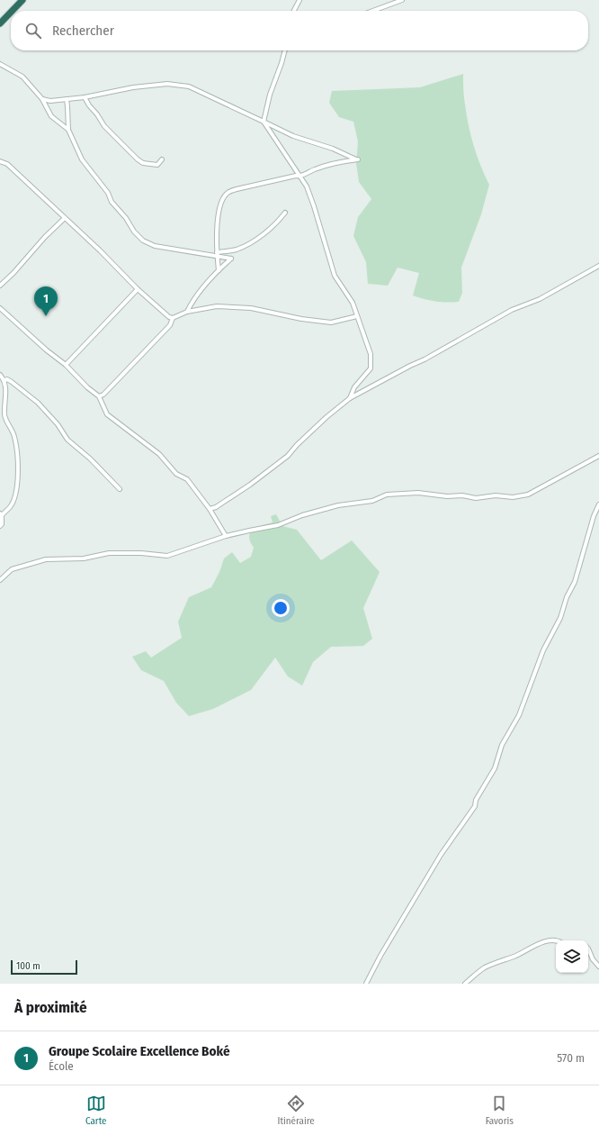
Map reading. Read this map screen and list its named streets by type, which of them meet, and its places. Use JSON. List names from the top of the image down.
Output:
{
  "scale_bar": "100 m",
  "page": {
    "search": "Rechercher",
    "pins": "1",
    "scale": "100 m",
    "heading": "À proximité",
    "list": [
      {
        "mark": "1",
        "name": "Groupe Scolaire Excellence Boké",
        "note": "École",
        "value": "570 m"
      }
    ],
    "nav": ["Carte", "Itinéraire", "Favoris"]
  }
}
